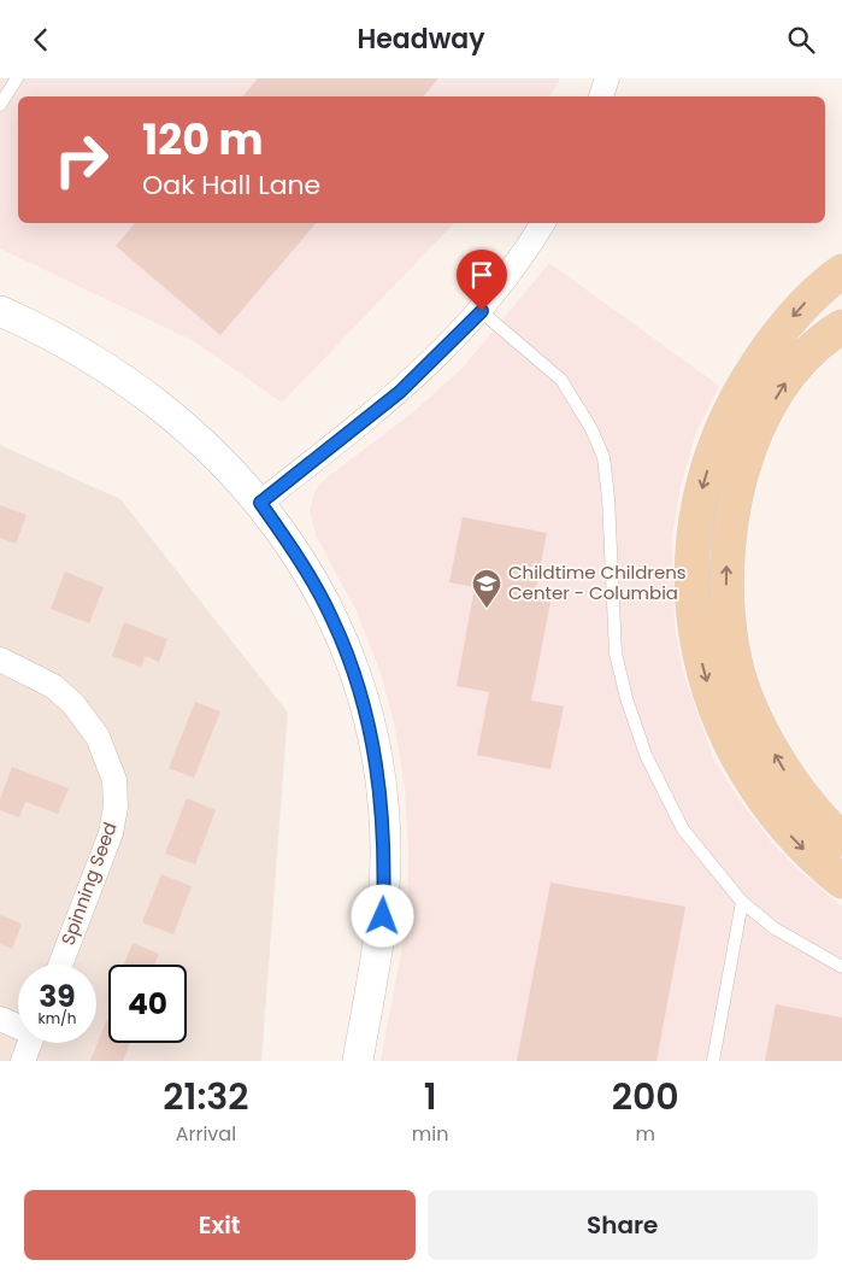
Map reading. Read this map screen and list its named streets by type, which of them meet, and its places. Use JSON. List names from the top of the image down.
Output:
{
  "streets": {
    "street": ["Spinning Seed"]
  },
  "places": {
    "school or university": ["Childtime Childrens Center - Columbia"]
  },
  "page": {
    "header": "Headway",
    "turn": ["120 m", "Oak Hall Lane"],
    "speed": "39 km/h",
    "limit": "40",
    "eta": [
      "21:32",
      "Arrival",
      "1",
      "min",
      "200",
      "m"
    ],
    "buttons": ["Exit", "Share"]
  }
}
